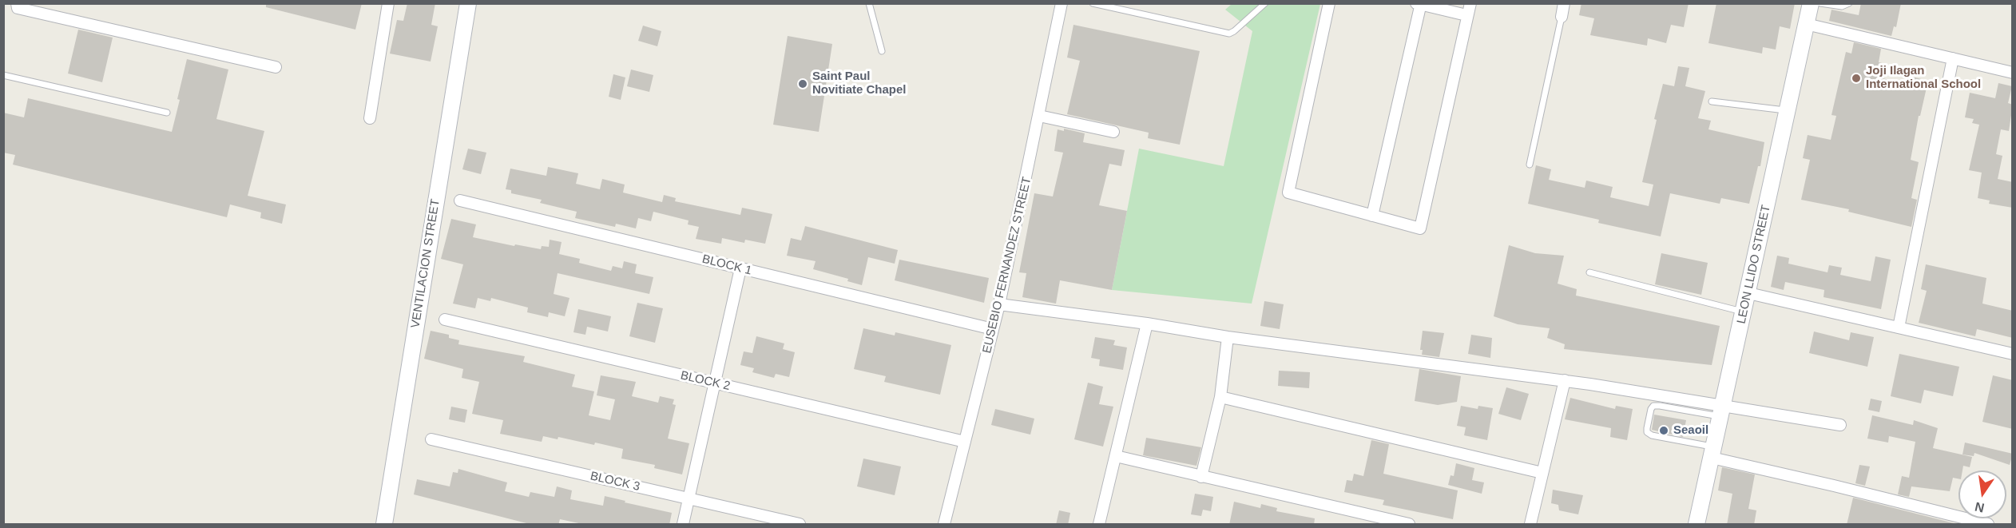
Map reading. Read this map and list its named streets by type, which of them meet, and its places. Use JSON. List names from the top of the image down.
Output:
{
  "streets": {
    "street": [
      "VENTILACION STREET",
      "LEON LLIDO STREET",
      "BLOCK 1",
      "EUSEBIO FERNANDEZ STREET",
      "BLOCK 2",
      "BLOCK 3"
    ]
  },
  "crossings": [
    ["BLOCK 1", "EUSEBIO FERNANDEZ STREET"],
    ["EUSEBIO FERNANDEZ STREET", "BLOCK 2"]
  ],
  "places": ["Joji Ilagan International School", "Saint Paul Novitiate Chapel", "Seaoil"],
  "north": "bottom"
}
